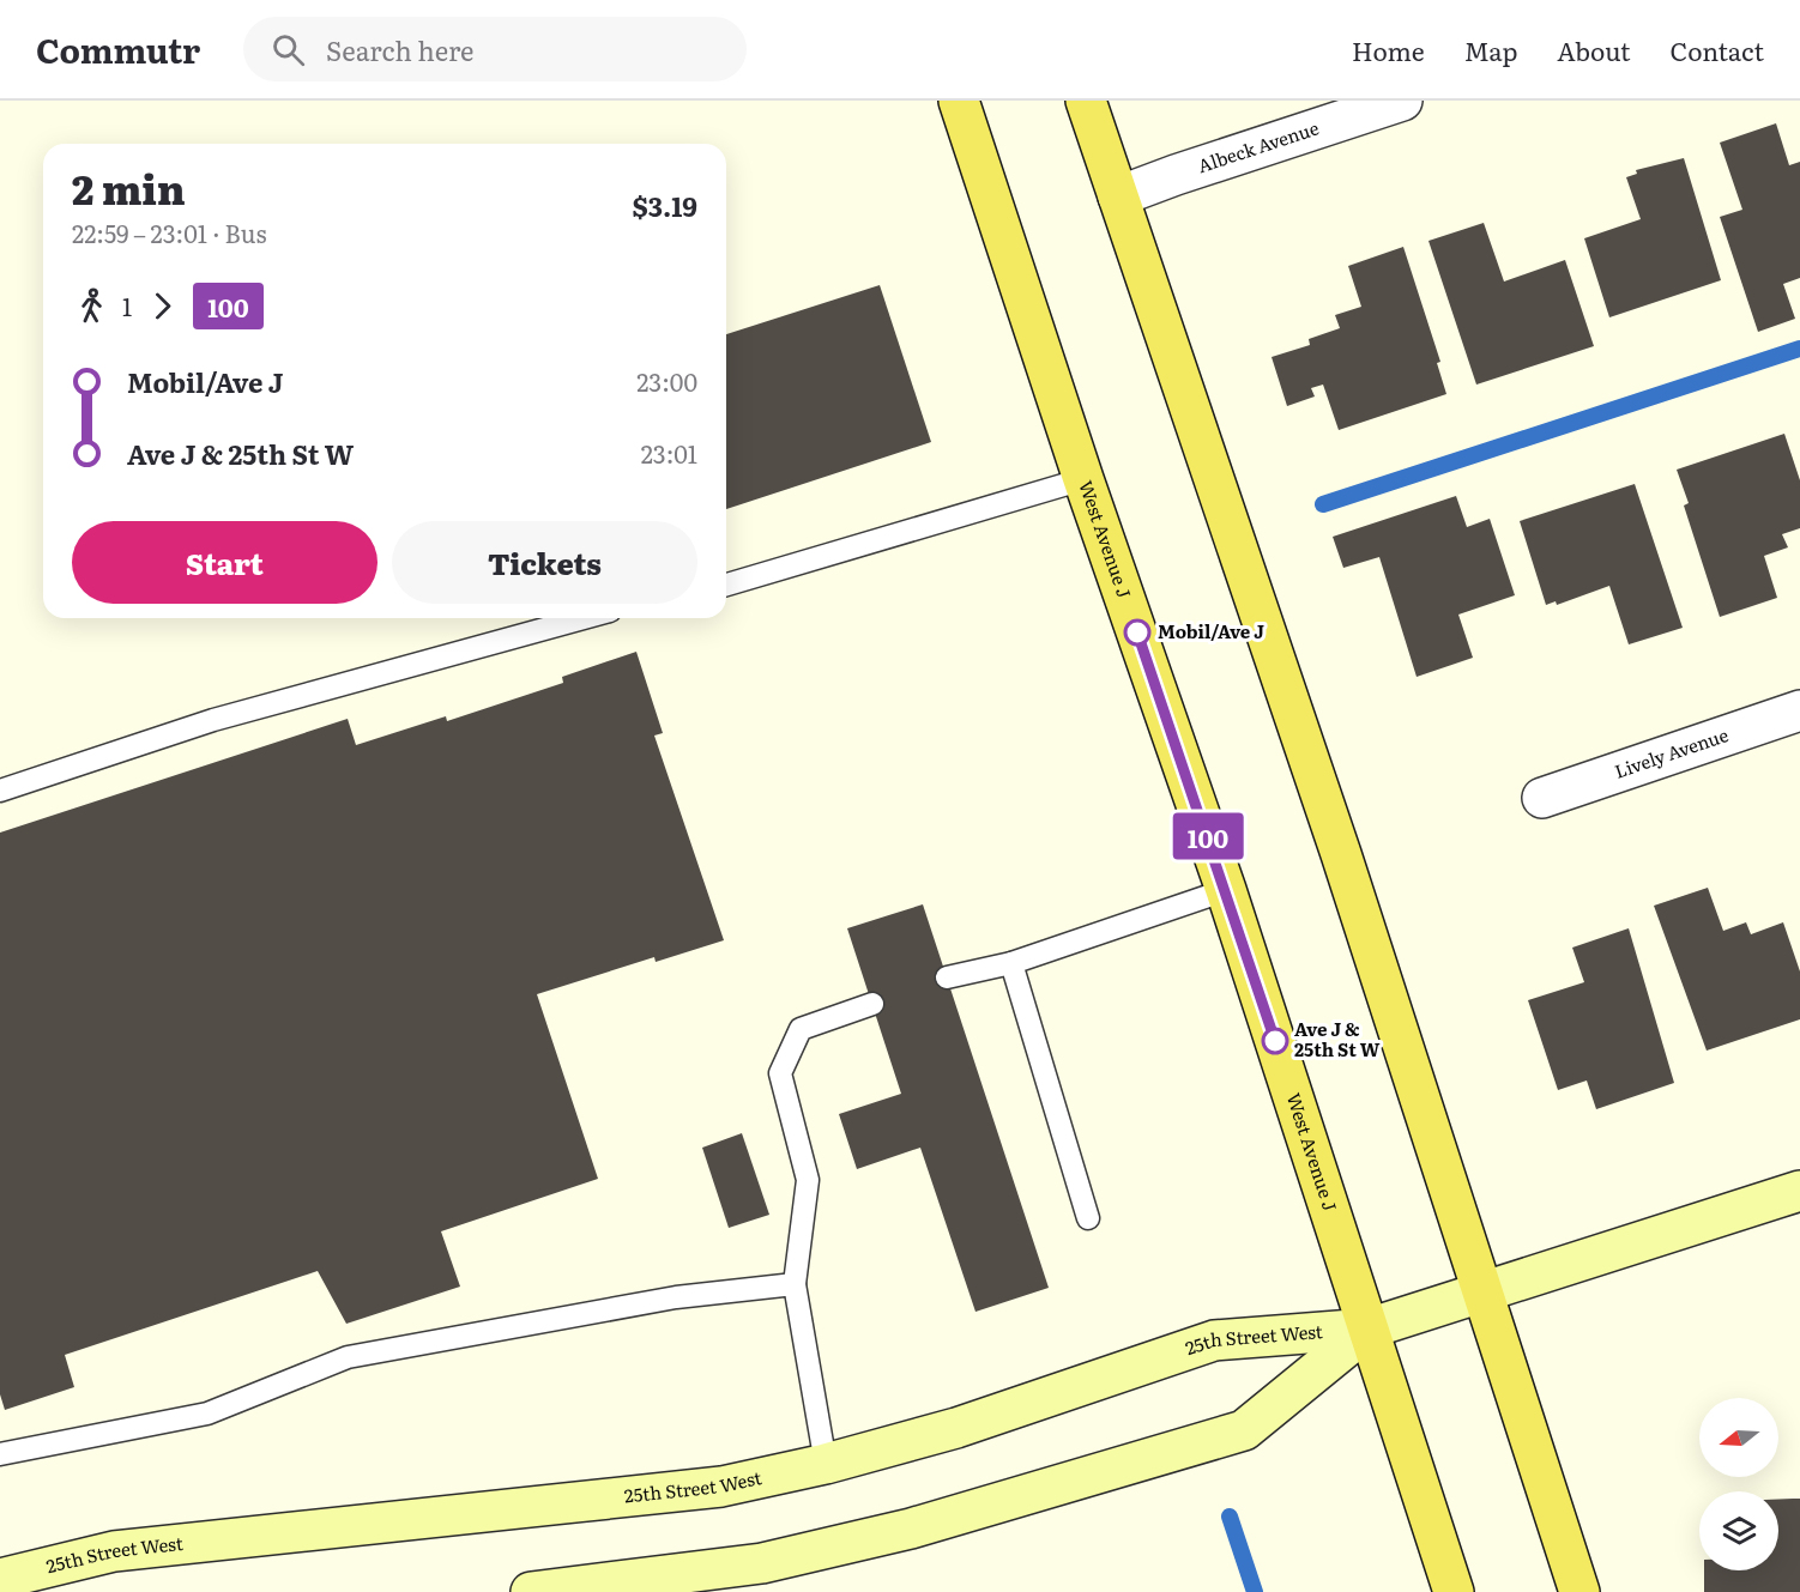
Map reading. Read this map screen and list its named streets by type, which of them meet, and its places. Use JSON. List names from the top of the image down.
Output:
{
  "streets": {
    "main road": ["West Avenue J"],
    "street": ["Albeck Avenue", "Lively Avenue", "25th Street West"]
  },
  "crossings": [
    ["West Avenue J", "25th Street West"]
  ],
  "places": ["Mobil/Ave J", "Ave J & 25th St W"],
  "lines": ["bus line 100"],
  "north": "left",
  "page": {
    "header": "Commutr",
    "search": "Search here",
    "nav": [
      "Home",
      "Map",
      "About",
      "Contact"
    ],
    "on_map": "100",
    "heading": ["2 min", "22:59 – 23:01 · Bus", "$3.19"],
    "legs": ["1", "100"],
    "list": [
      {
        "name": "Mobil/Ave J",
        "value": "23:00"
      },
      {
        "name": "Ave J & 25th St W",
        "value": "23:01"
      }
    ],
    "buttons": ["Start", "Tickets"]
  }
}
